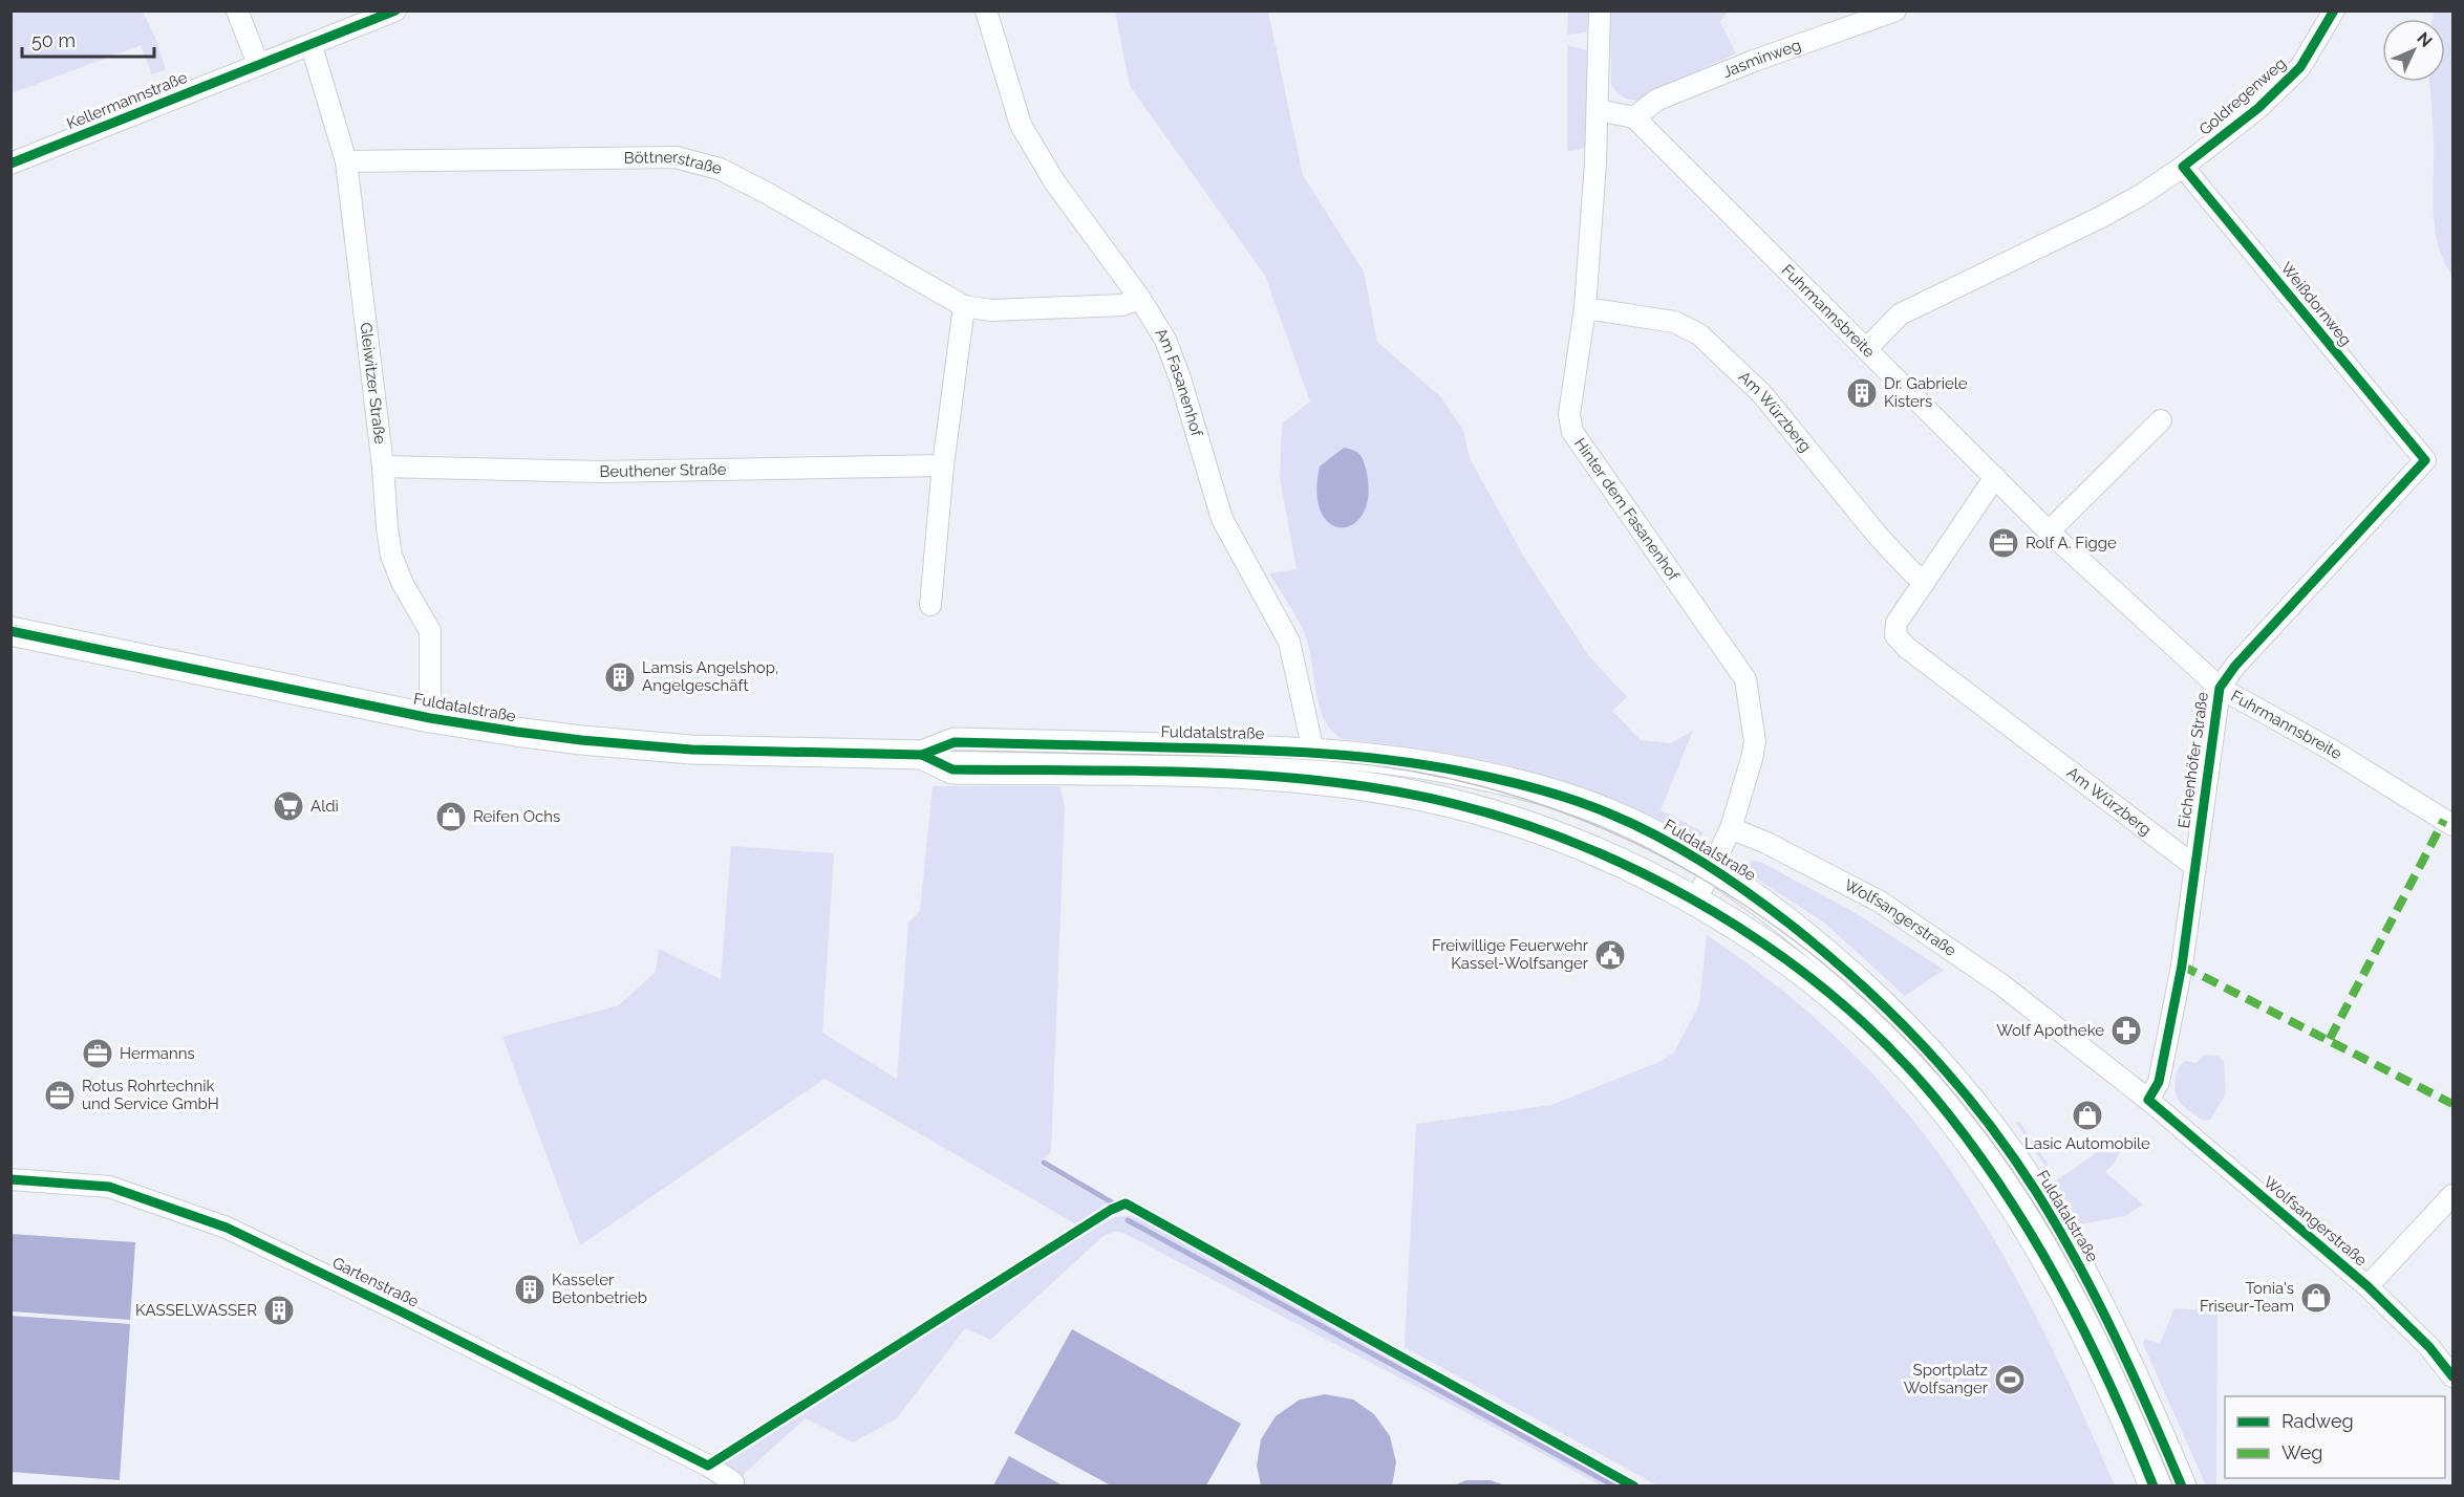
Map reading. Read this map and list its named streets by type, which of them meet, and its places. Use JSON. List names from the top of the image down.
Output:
{
  "streets": {
    "main road": ["Fuldatalstraße"],
    "street": [
      "Jasminweg",
      "Goldregenweg",
      "Kellermannstraße",
      "Böttnerstraße",
      "Weißdornweg",
      "Fuhrmannsbreite",
      "Am Fasanenhof",
      "Gleiwitzer Straße",
      "Am Würzberg",
      "Beuthener Straße",
      "Hinter dem Fasanenhof",
      "Eichenhöfer Straße",
      "Wolfsangerstraße",
      "Gartenstraße"
    ]
  },
  "crossings": [
    ["Jasminweg", "Fuhrmannsbreite"],
    ["Goldregenweg", "Weißdornweg"],
    ["Goldregenweg", "Fuhrmannsbreite"],
    ["Kellermannstraße", "Gleiwitzer Straße"],
    ["Böttnerstraße", "Am Fasanenhof"],
    ["Böttnerstraße", "Gleiwitzer Straße"],
    ["Weißdornweg", "Eichenhöfer Straße"],
    ["Fuhrmannsbreite", "Am Würzberg"],
    ["Fuhrmannsbreite", "Eichenhöfer Straße"],
    ["Am Fasanenhof", "Fuldatalstraße"],
    ["Gleiwitzer Straße", "Beuthener Straße"],
    ["Gleiwitzer Straße", "Fuldatalstraße"],
    ["Am Würzberg", "Hinter dem Fasanenhof"],
    ["Am Würzberg", "Eichenhöfer Straße"],
    ["Hinter dem Fasanenhof", "Fuldatalstraße"],
    ["Hinter dem Fasanenhof", "Wolfsangerstraße"],
    ["Eichenhöfer Straße", "Wolfsangerstraße"]
  ],
  "places": {
    "building": [
      "Dr. Gabriele Kisters",
      "Lamsis Angelshop, Angelgeschäft",
      "Kasseler Betonbetrieb",
      "KASSELWASSER"
    ],
    "office": ["Rolf A. Figge", "Hermanns", "Rotus Rohrtechnik und Service GmbH"],
    "supermarket": ["Aldi"],
    "shop": ["Reifen Ochs", "Lasic Automobile", "Tonia's Friseur-Team"],
    "public building": ["Freiwillige Feuerwehr Kassel-Wolfsanger"],
    "pharmacy": ["Wolf Apotheke"],
    "sports": ["Sportplatz Wolfsanger"]
  },
  "legend": ["Radweg", "Weg"],
  "scale_bar": "50 m",
  "north": "top right"
}
